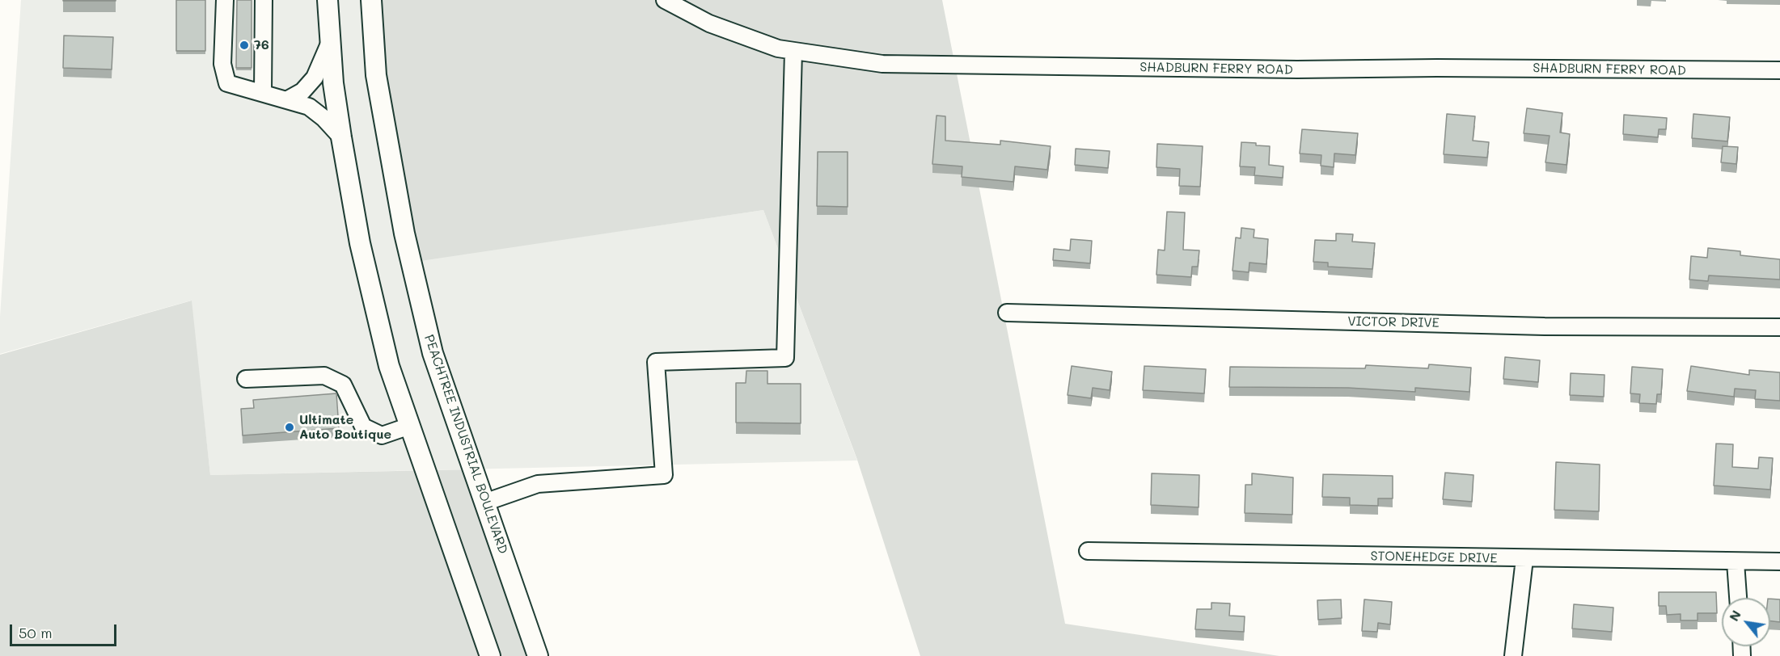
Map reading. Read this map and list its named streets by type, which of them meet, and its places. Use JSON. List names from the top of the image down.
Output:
{
  "streets": {
    "main road": ["PEACHTREE INDUSTRIAL BOULEVARD"],
    "street": ["SHADBURN FERRY ROAD", "VICTOR DRIVE", "STONEHEDGE DRIVE"]
  },
  "places": ["76", "Ultimate Auto Boutique"],
  "scale_bar": "50 m",
  "north": "top left"
}
